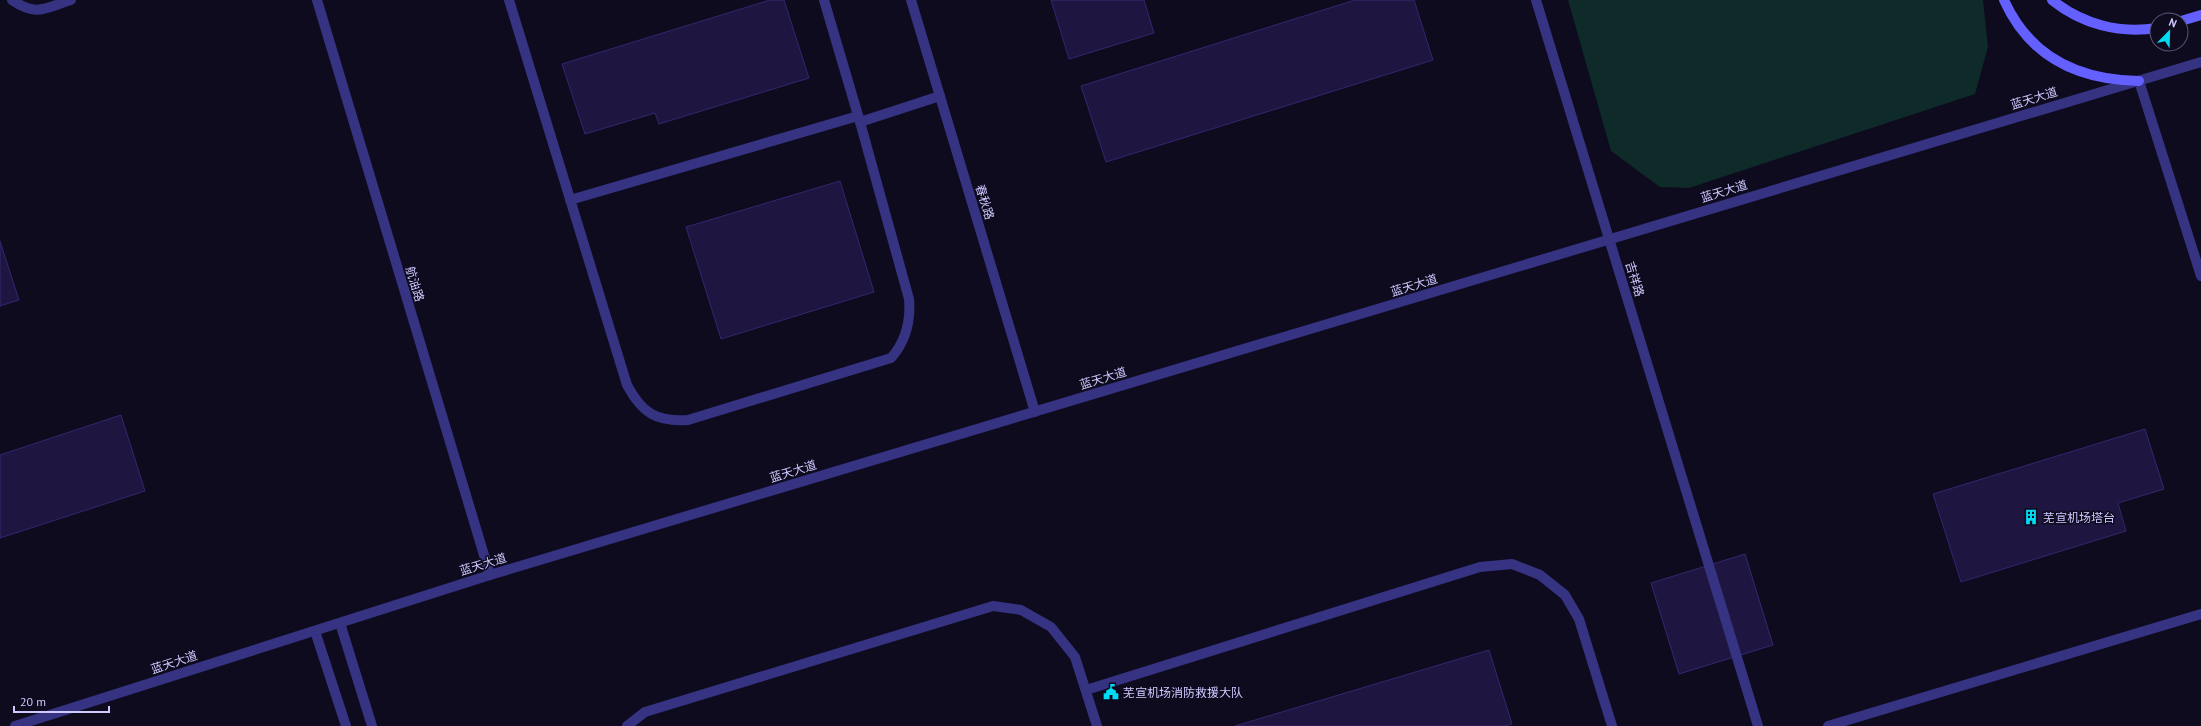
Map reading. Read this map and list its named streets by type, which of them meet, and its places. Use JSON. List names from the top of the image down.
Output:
{
  "streets": {
    "street": [
      "蓝天大道",
      "春秋路",
      "吉祥路",
      "航油路"
    ]
  },
  "crossings": [
    ["蓝天大道", "春秋路"],
    ["蓝天大道", "吉祥路"],
    ["蓝天大道", "航油路"]
  ],
  "places": {
    "building": ["芜宣机场塔台"],
    "public building": ["芜宣机场消防救援大队"]
  },
  "scale_bar": "20 m",
  "north": "top right"
}
